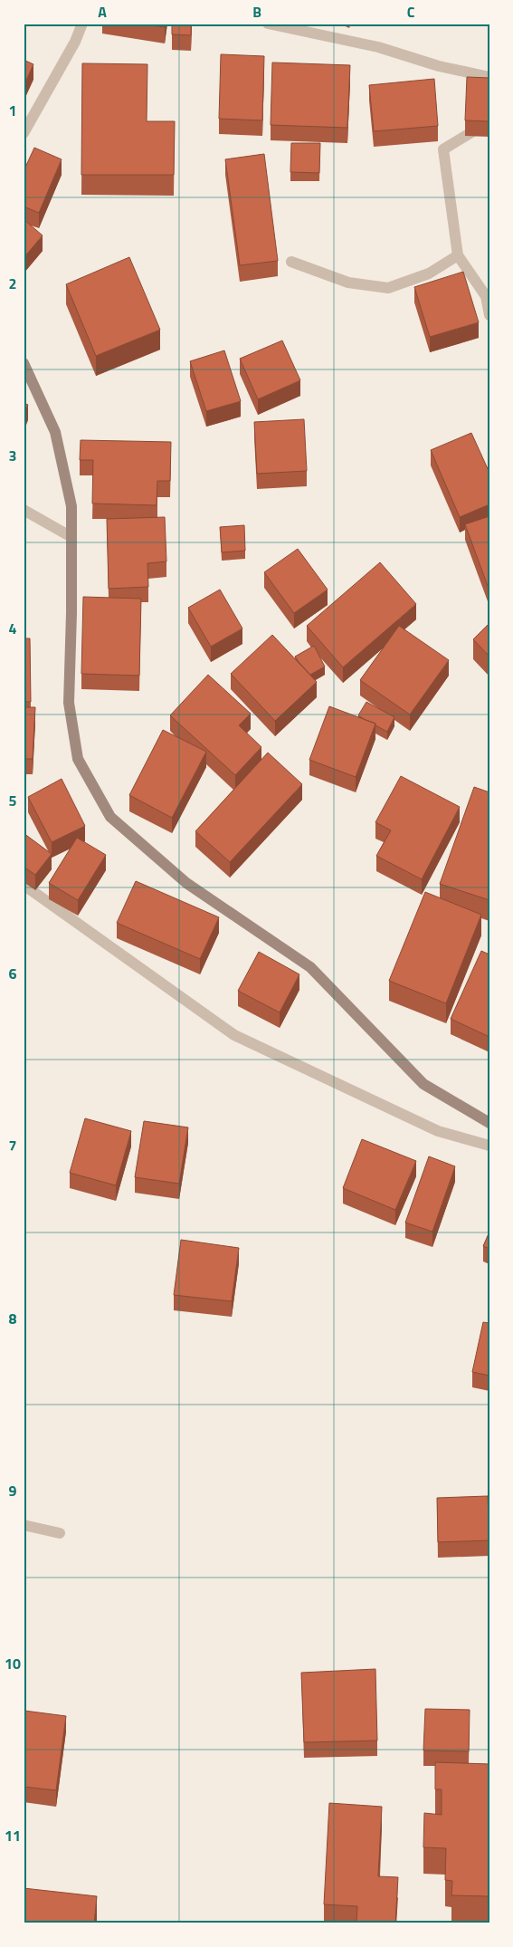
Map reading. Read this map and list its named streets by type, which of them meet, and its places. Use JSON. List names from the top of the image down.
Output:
{
  "grid": {
    "columns": ["A", "B", "C"],
    "rows": [
      "1",
      "2",
      "3",
      "4",
      "5",
      "6",
      "7",
      "8",
      "9",
      "10",
      "11"
    ]
  }
}
